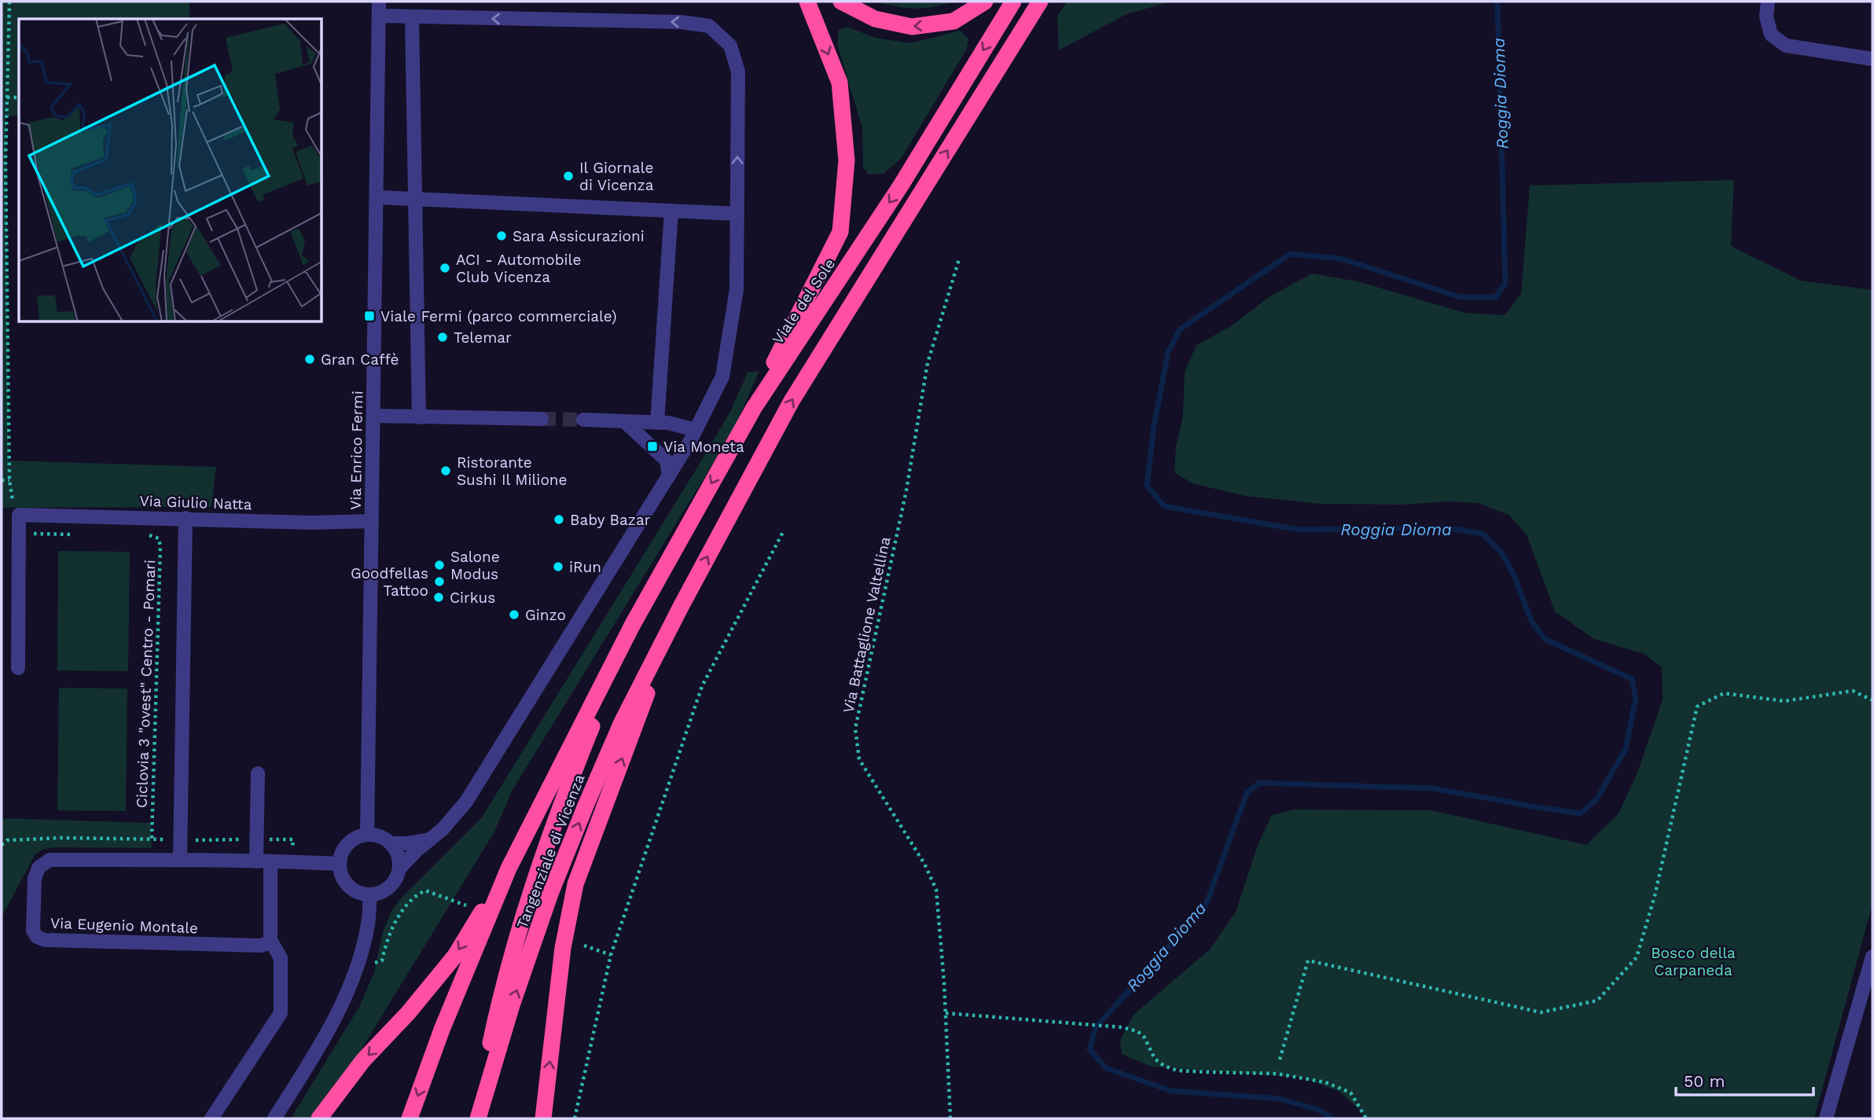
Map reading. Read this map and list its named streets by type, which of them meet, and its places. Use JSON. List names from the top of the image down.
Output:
{
  "streets": {
    "highway": ["Viale del Sole", "Tangenziale di Vicenza"],
    "street": ["Via Enrico Fermi", "Via Giulio Natta", "Via Eugenio Montale"],
    "path": ["Via Battaglione Valtellina", "Ciclovia 3 \"ovest\" Centro - Pomari"]
  },
  "crossings": [
    ["Viale del Sole", "Tangenziale di Vicenza"],
    ["Via Enrico Fermi", "Via Giulio Natta"],
    ["Via Enrico Fermi", "Via Eugenio Montale"]
  ],
  "water": ["Roggia Dioma"],
  "parks": ["Bosco della Carpaneda"],
  "places": {
    "other": [
      "Il Giornale di Vicenza",
      "Sara Assicurazioni",
      "ACI - Automobile Club Vicenza",
      "Telemar",
      "Gran Caffè",
      "Ristorante Sushi Il Milione",
      "Baby Bazar",
      "Salone Modus",
      "iRun",
      "Goodfellas Tattoo",
      "Cirkus",
      "Ginzo"
    ],
    "transit": ["Viale Fermi (parco commerciale)", "Via Moneta"]
  },
  "scale_bar": "50 m"
}
